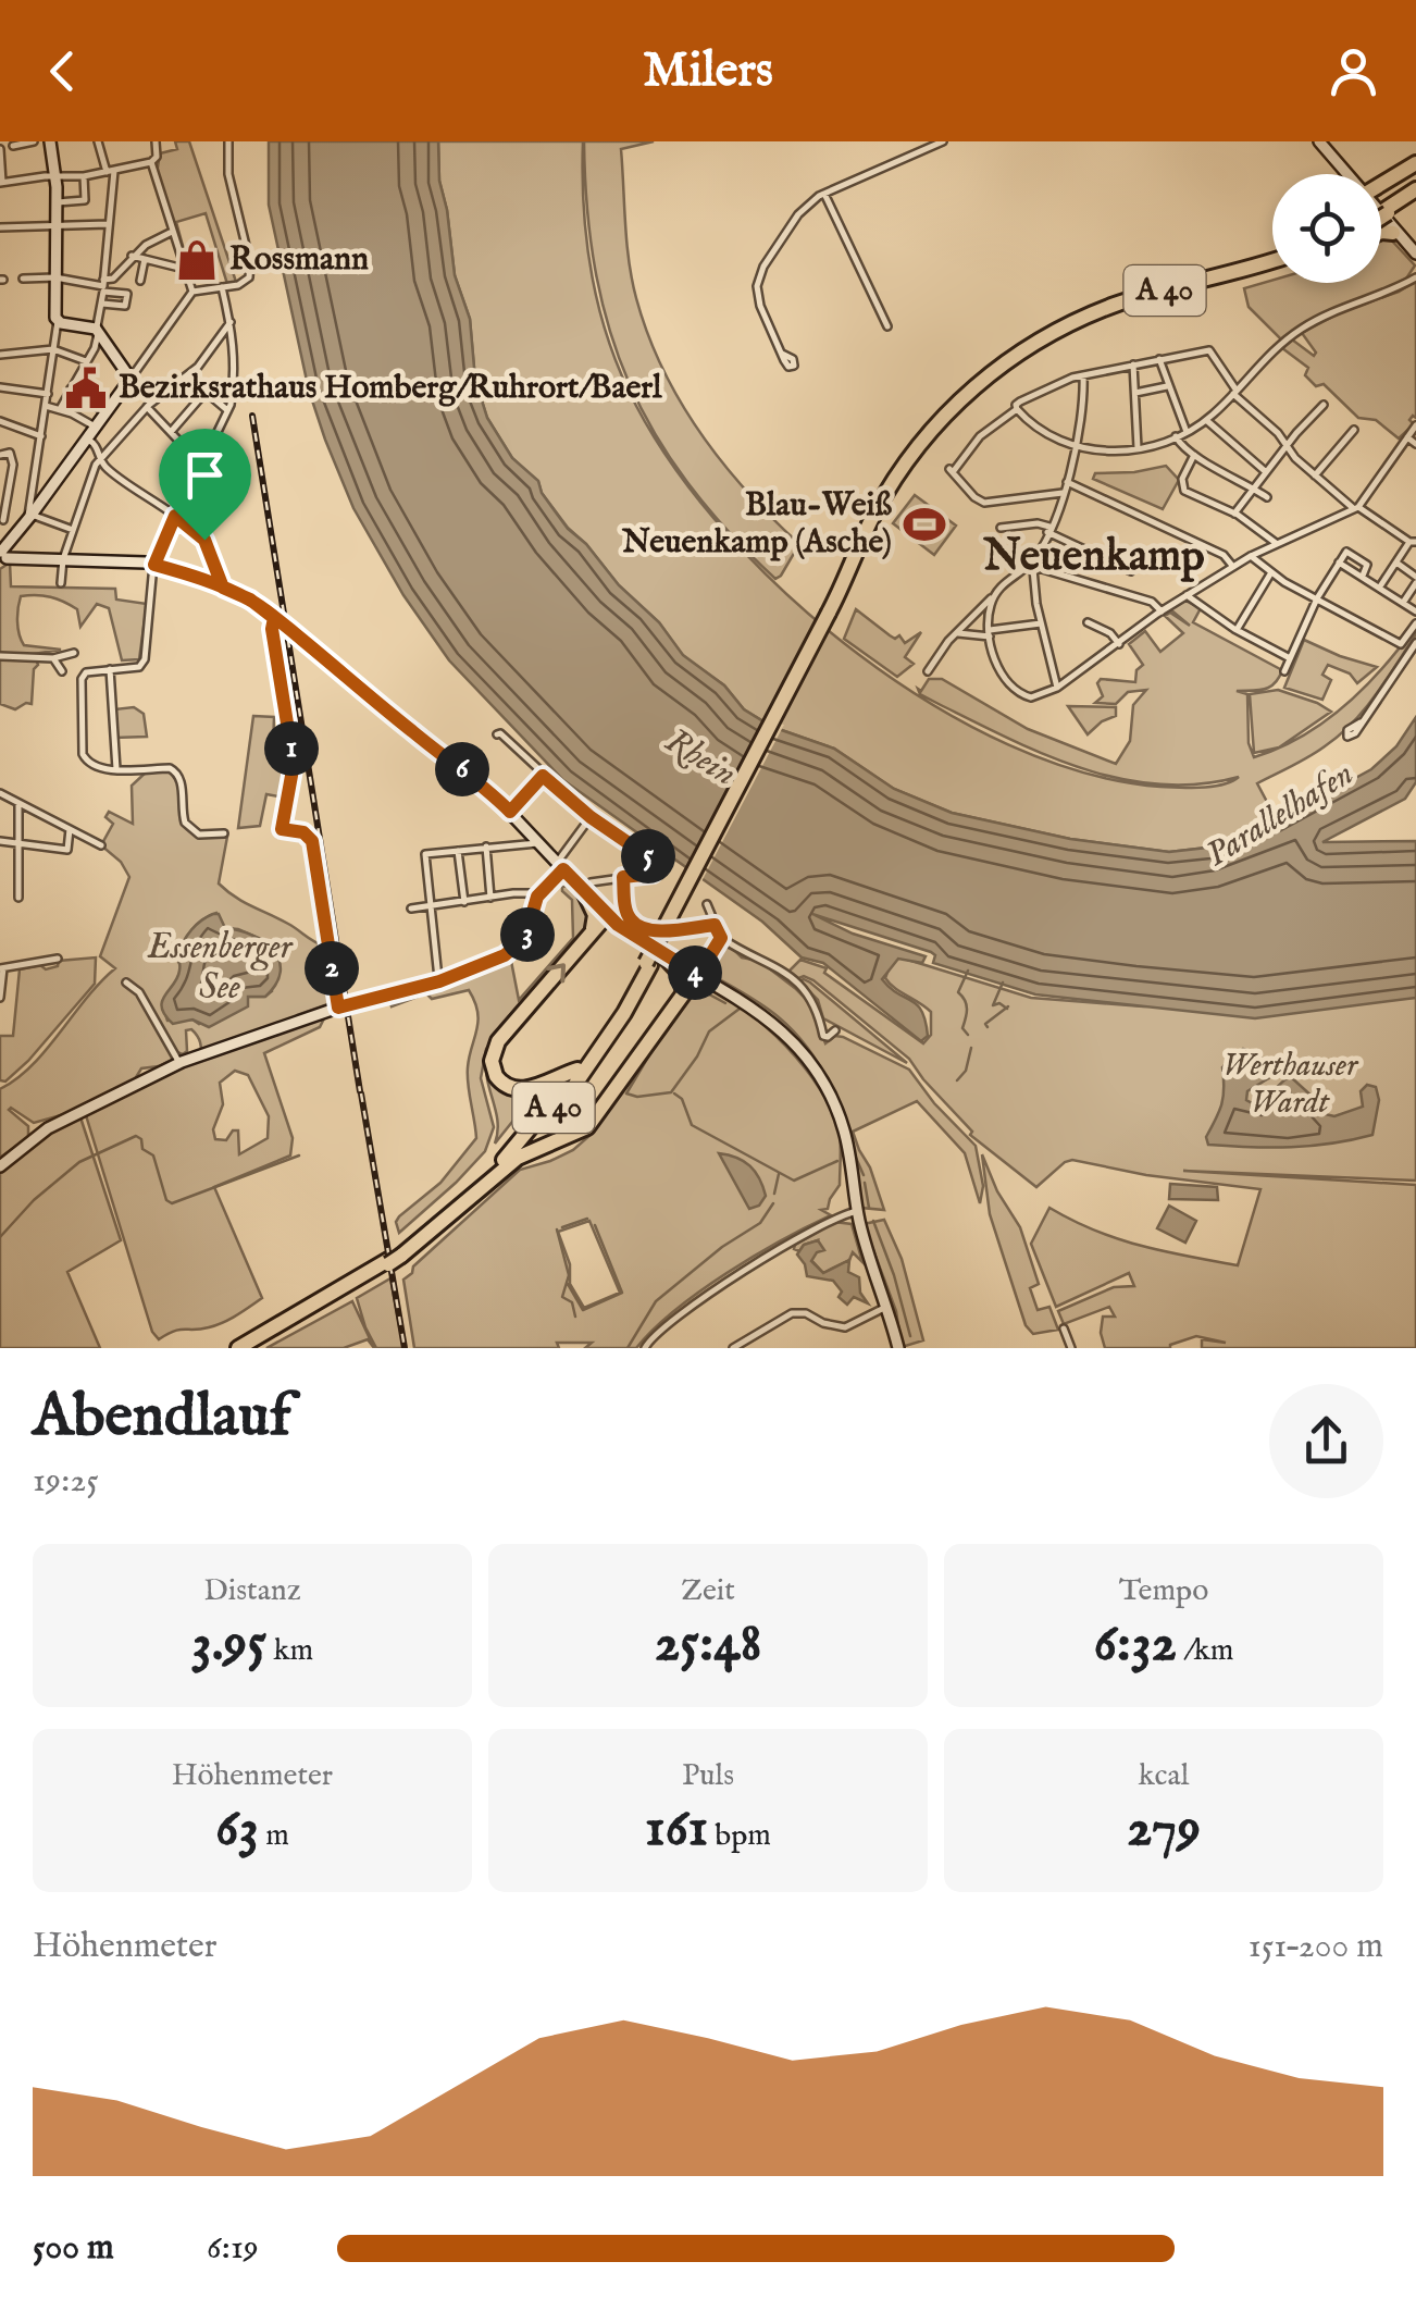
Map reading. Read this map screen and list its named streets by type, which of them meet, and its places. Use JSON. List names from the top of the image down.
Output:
{
  "streets": {
    "highway": ["A 40"]
  },
  "districts": ["Neuenkamp"],
  "water": ["Rhein", "Parallelhafen", "Essenberger See"],
  "parks": ["Werthauser Wardt"],
  "places": {
    "shop": ["Rossmann"],
    "public building": ["Bezirksrathaus Homberg/Ruhrort/Baerl"],
    "sports": ["Blau-Weiß Neuenkamp (Asche)"]
  },
  "page": {
    "header": "Milers",
    "pins": [
      "1",
      "6",
      "5",
      "3",
      "2",
      "4"
    ],
    "heading": ["Abendlauf", "19:25"],
    "stats": [
      ["Distanz", "3.95 km"],
      ["Zeit", "25:48"],
      ["Tempo", "6:32 /km"],
      ["Höhenmeter", "63 m"],
      ["Puls", "161 bpm"],
      ["kcal", "279"]
    ],
    "chart": ["Höhenmeter", "151–200 m"],
    "list": [
      {
        "name": "500 m",
        "note": "6:19"
      }
    ]
  }
}
